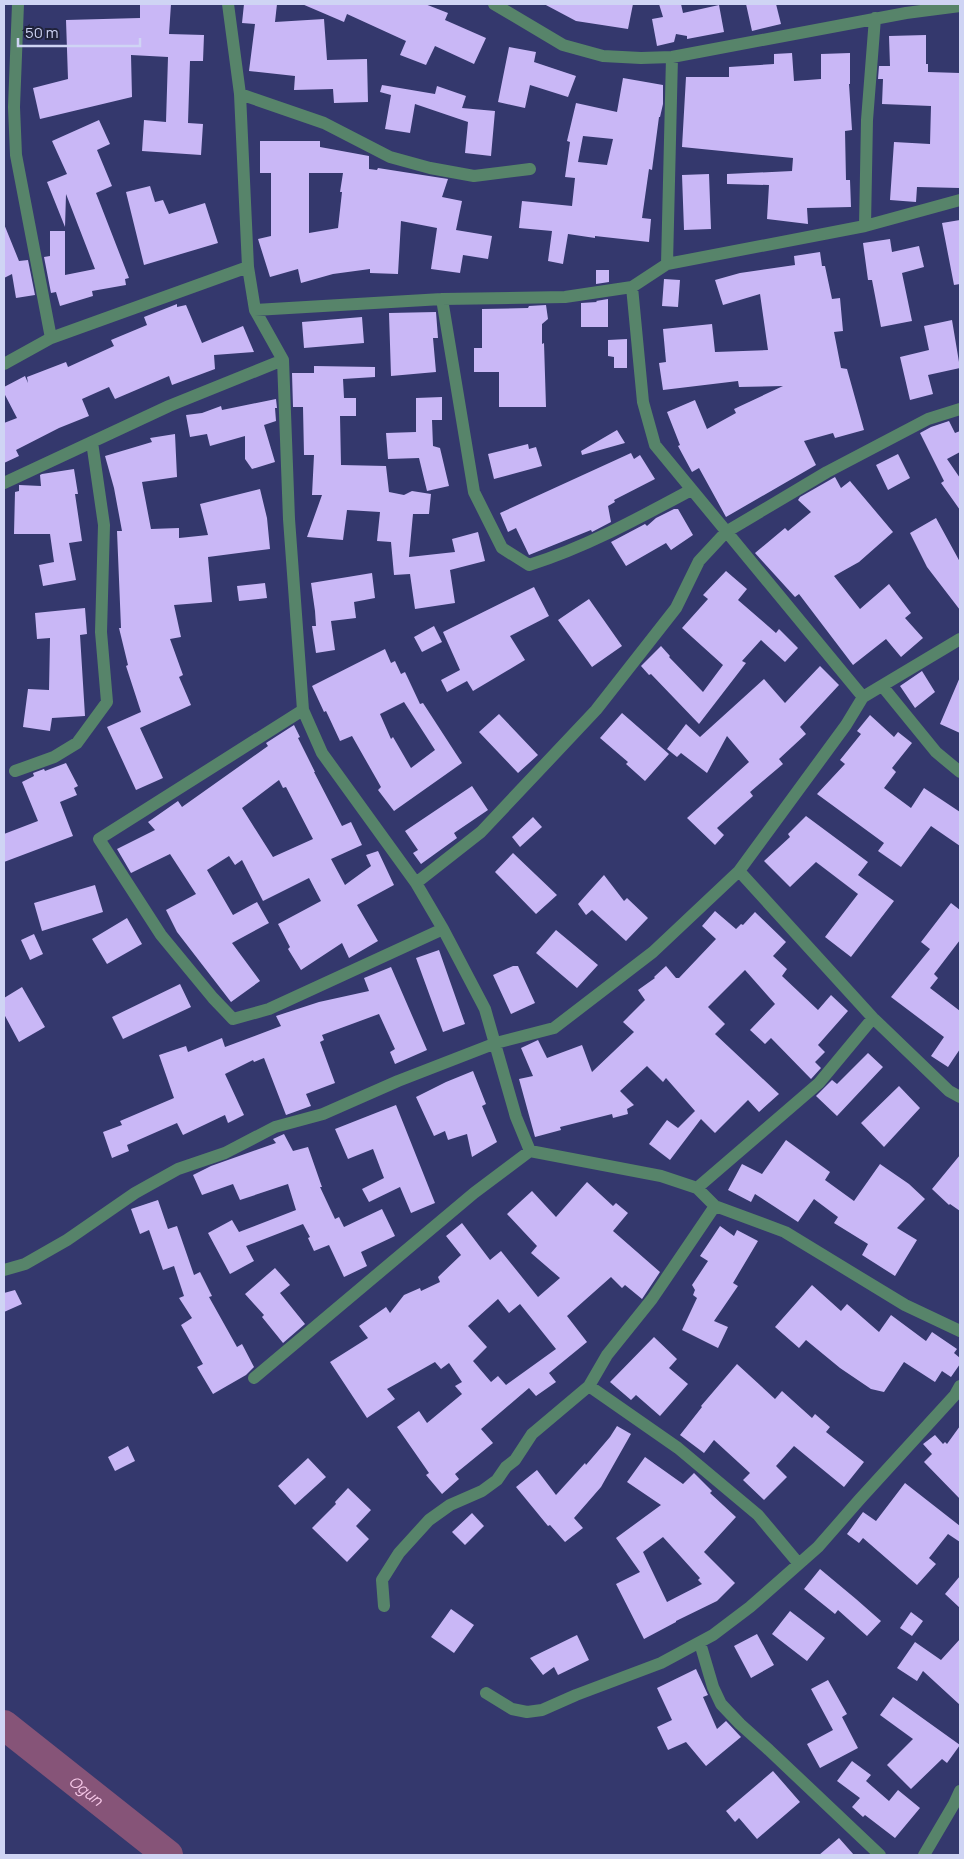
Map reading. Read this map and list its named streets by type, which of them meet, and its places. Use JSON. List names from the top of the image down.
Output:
{
  "water": ["Ogun"],
  "scale_bar": "50 m"
}
